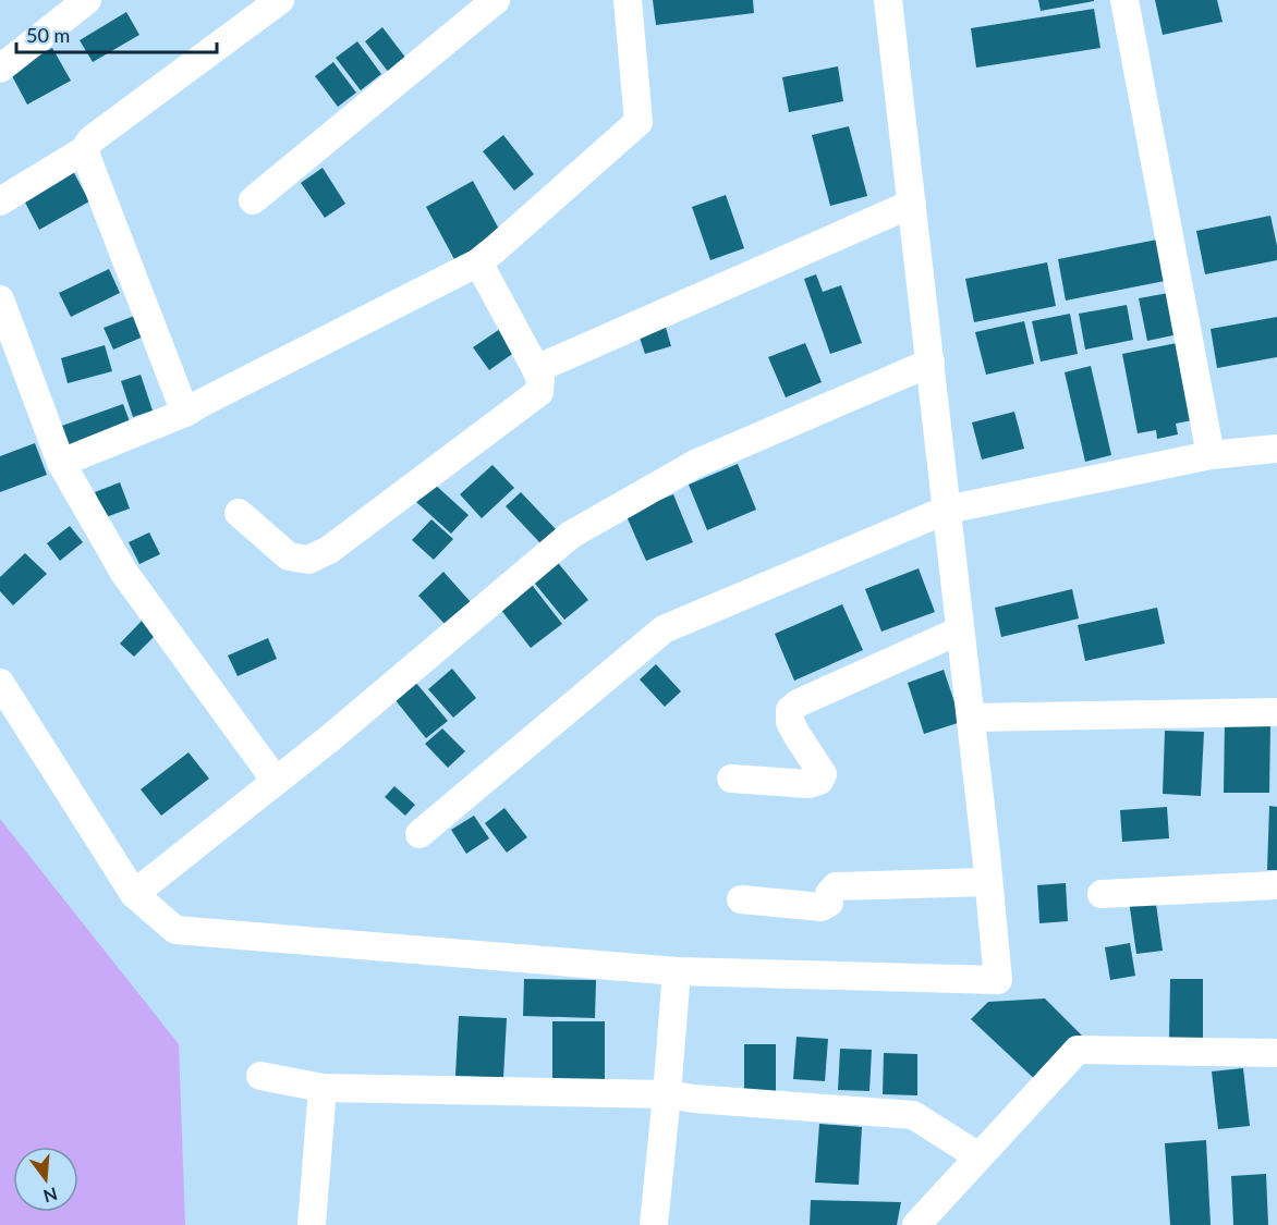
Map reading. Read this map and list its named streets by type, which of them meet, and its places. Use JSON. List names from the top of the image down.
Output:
{
  "scale_bar": "50 m",
  "north": "bottom"
}
